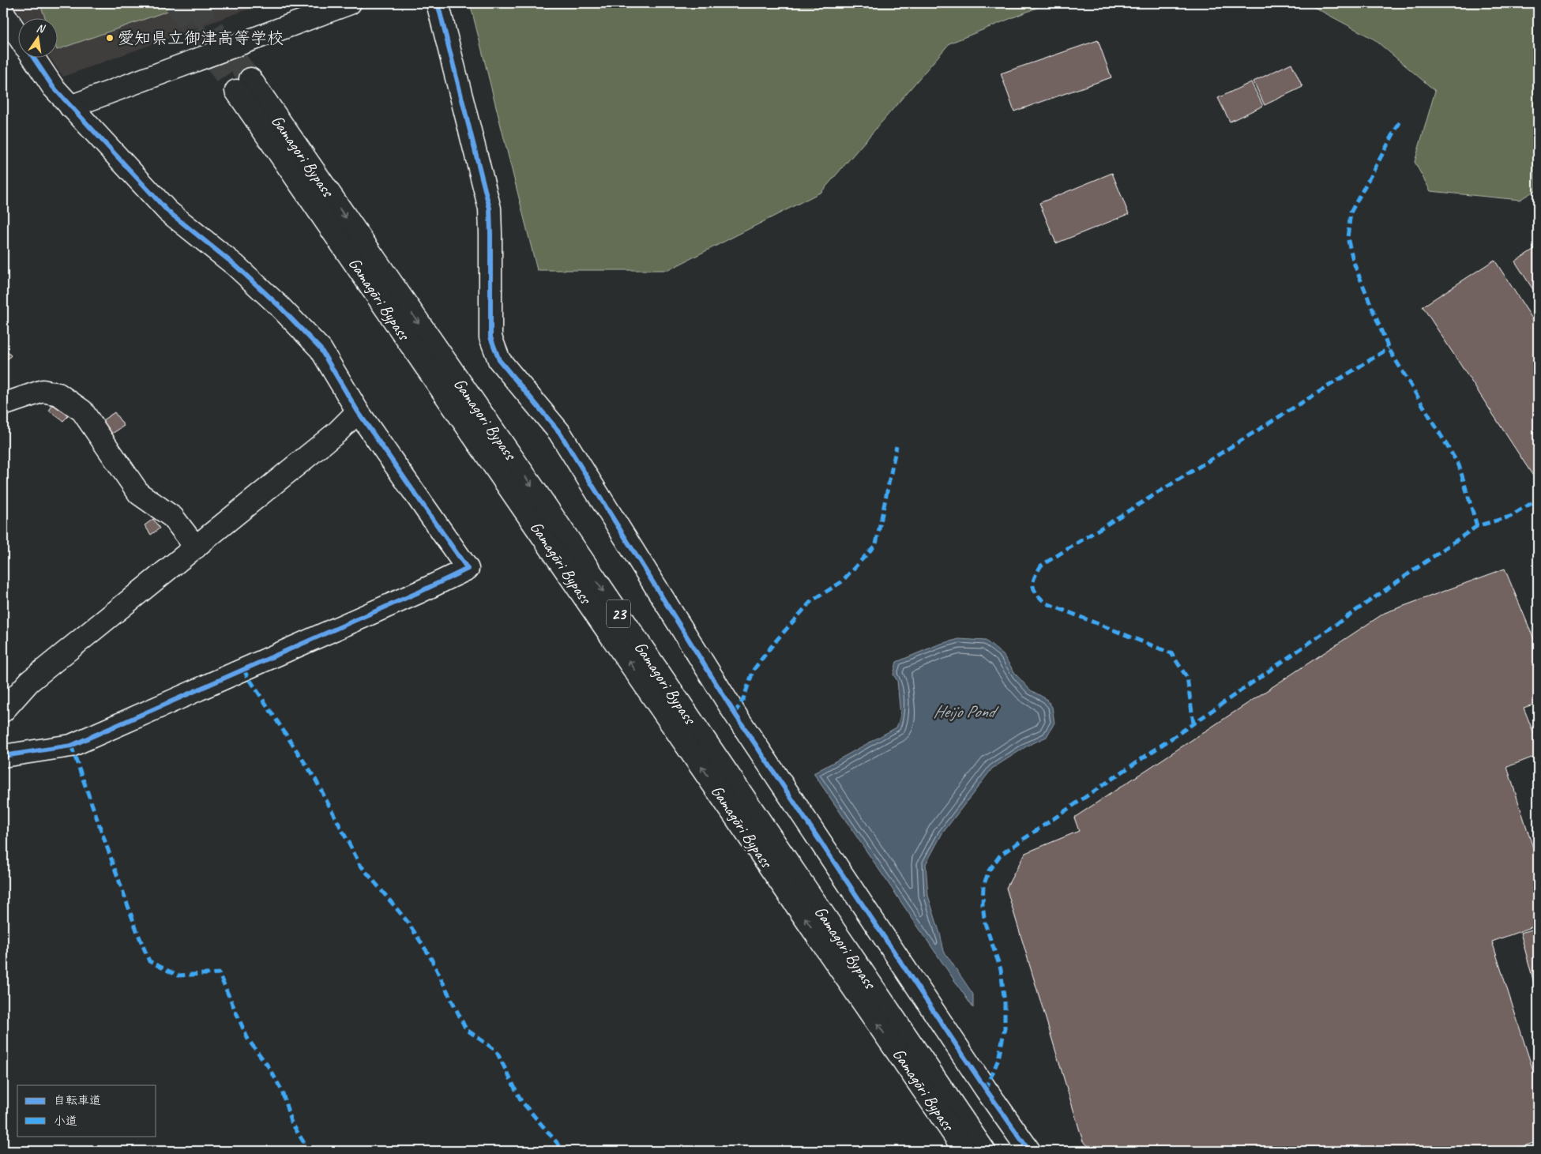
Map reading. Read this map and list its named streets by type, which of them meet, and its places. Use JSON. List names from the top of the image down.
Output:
{
  "streets": {
    "main road": ["Gamagori Bypass", "Gamagōri Bypass", "23"]
  },
  "crossings": [
    ["Gamagori Bypass", "Gamagōri Bypass"]
  ],
  "water": ["Heijo Pond"],
  "places": ["愛知県立御津高等学校"],
  "legend": ["自転車道", "小道"],
  "north": "top"
}
